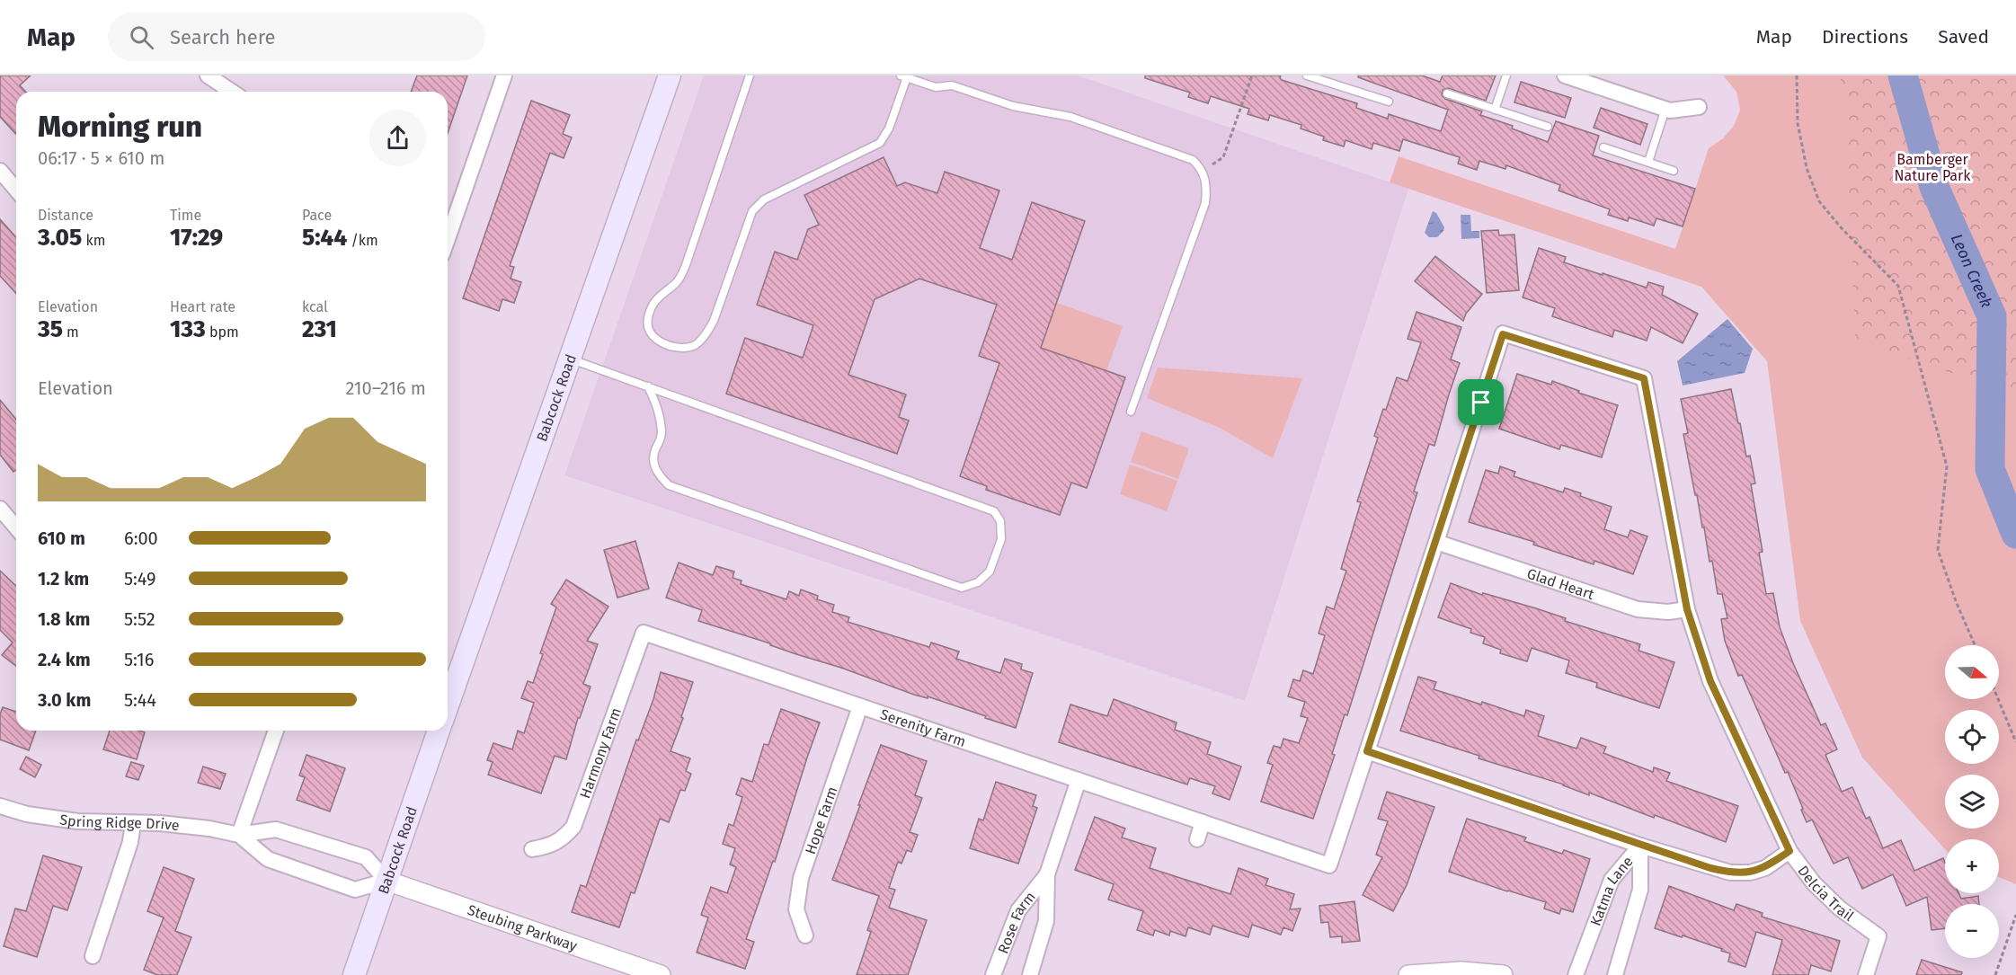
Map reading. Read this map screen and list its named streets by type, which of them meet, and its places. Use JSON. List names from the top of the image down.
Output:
{
  "streets": {
    "main road": ["Babcock Road"],
    "street": [
      "Glad Heart",
      "Serenity Farm",
      "Harmony Farm",
      "Hope Farm",
      "Spring Ridge Drive",
      "Delcia Trail",
      "Katma Lane",
      "Rose Farm",
      "Steubing Parkway"
    ]
  },
  "crossings": [
    ["Babcock Road", "Spring Ridge Drive"],
    ["Babcock Road", "Steubing Parkway"],
    ["Glad Heart", "Delcia Trail"],
    ["Serenity Farm", "Harmony Farm"],
    ["Serenity Farm", "Hope Farm"],
    ["Serenity Farm", "Rose Farm"],
    ["Spring Ridge Drive", "Steubing Parkway"]
  ],
  "water": ["Leon Creek"],
  "parks": ["Bamberger Nature Park"],
  "north": "right",
  "page": {
    "header": "Map",
    "search": "Search here",
    "nav": ["Map", "Directions", "Saved"],
    "heading": ["Morning run", "06:17 · 5 × 610 m"],
    "stats": [
      ["Distance", "3.05 km"],
      ["Time", "17:29"],
      ["Pace", "5:44 /km"],
      ["Elevation", "35 m"],
      ["Heart rate", "133 bpm"],
      ["kcal", "231"]
    ],
    "chart": ["Elevation", "210–216 m"],
    "list": [
      {
        "name": "610 m",
        "note": "6:00"
      },
      {
        "name": "1.2 km",
        "note": "5:49"
      },
      {
        "name": "1.8 km",
        "note": "5:52"
      },
      {
        "name": "2.4 km",
        "note": "5:16"
      },
      {
        "name": "3.0 km",
        "note": "5:44"
      }
    ],
    "map_buttons": ["+", "−"]
  }
}
